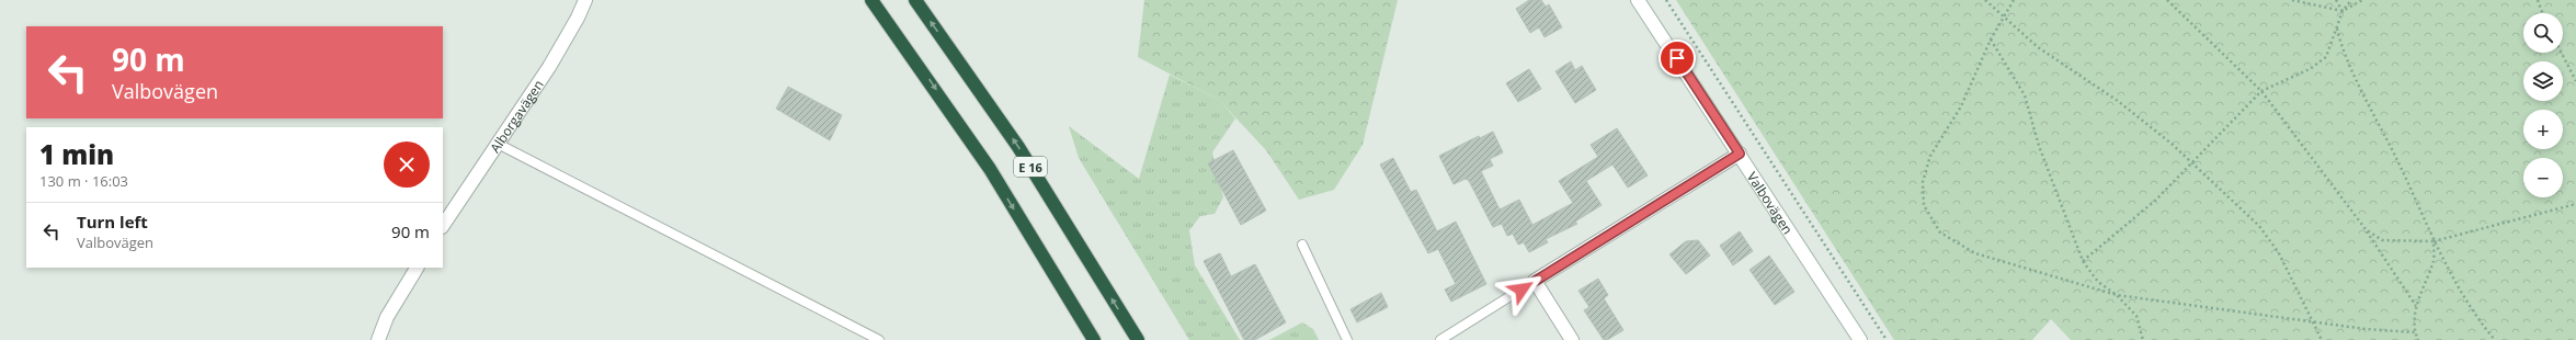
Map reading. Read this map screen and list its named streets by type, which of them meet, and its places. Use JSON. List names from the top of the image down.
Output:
{
  "streets": {
    "highway": ["E 16"],
    "street": ["Alborgavägen", "Valbovägen"]
  },
  "page": {
    "map_buttons": ["+", "−"],
    "turn": ["90 m", "Valbovägen"],
    "heading": ["1 min", "130 m · 16:03"],
    "list": [
      {
        "name": "Turn left",
        "note": "Valbovägen",
        "value": "90 m"
      }
    ]
  }
}
